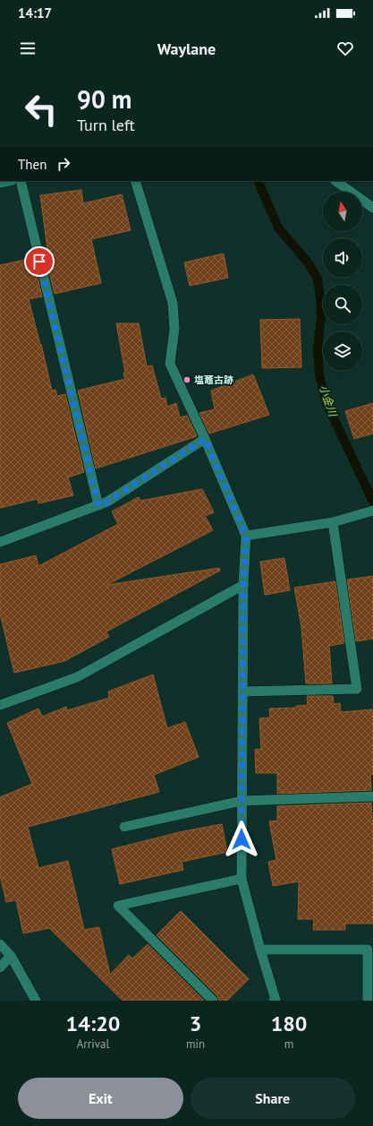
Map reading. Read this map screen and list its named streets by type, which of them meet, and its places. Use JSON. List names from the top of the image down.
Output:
{
  "water": ["小金川"],
  "places": ["塩竈古跡"],
  "north": "top",
  "page": {
    "status": "14:17",
    "header": "Waylane",
    "turn": ["90 m", "Turn left"],
    "then": "Then",
    "eta": [
      "14:20",
      "Arrival",
      "3",
      "min",
      "180",
      "m"
    ],
    "buttons": ["Exit", "Share"]
  }
}
